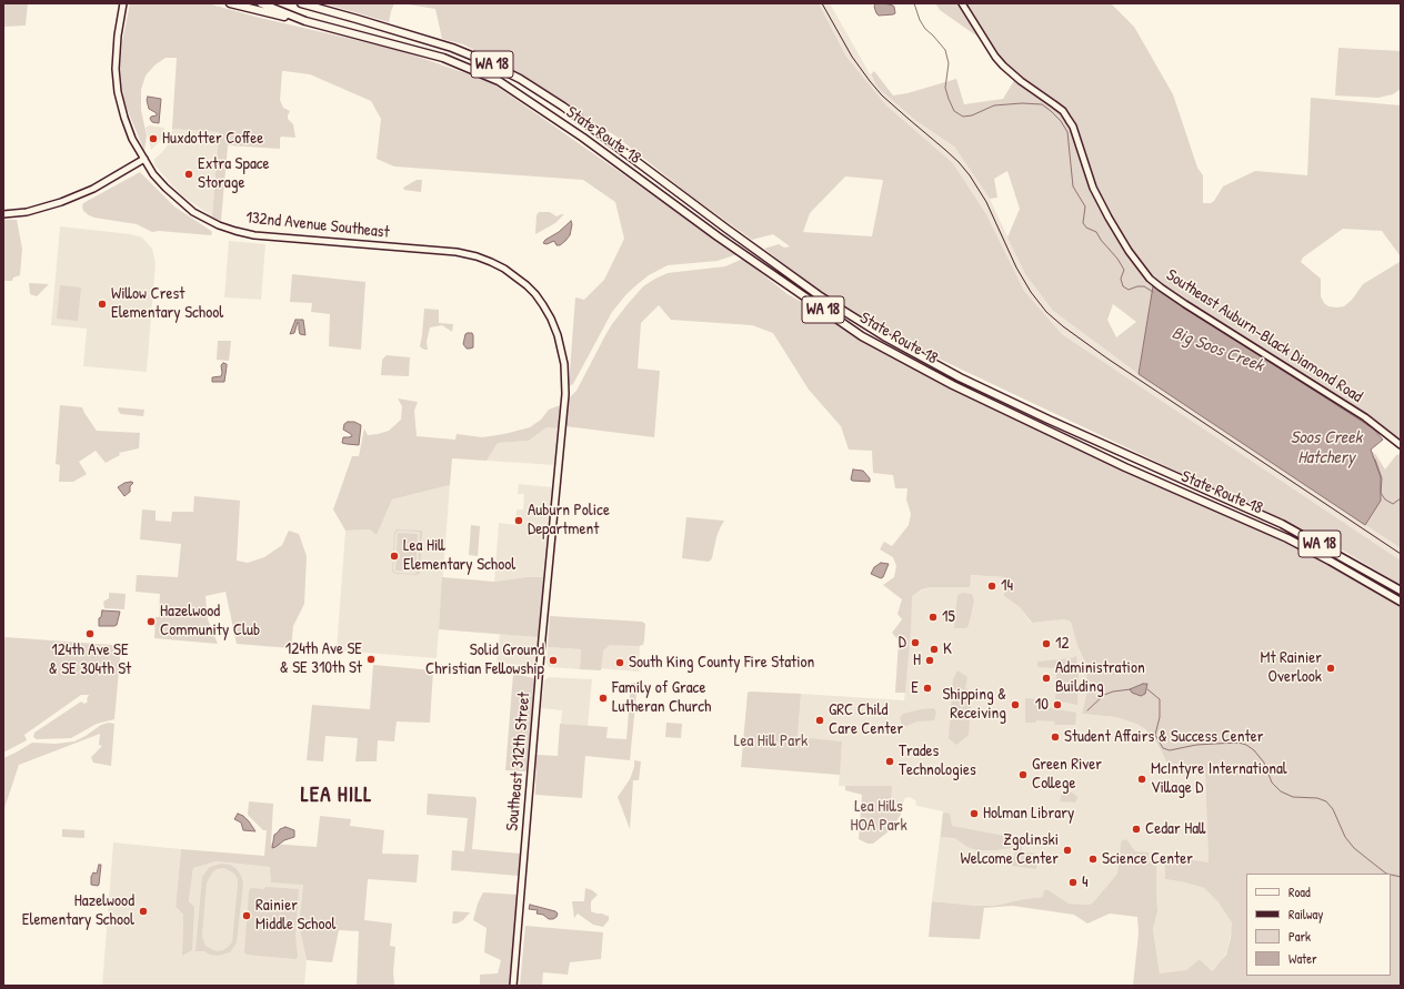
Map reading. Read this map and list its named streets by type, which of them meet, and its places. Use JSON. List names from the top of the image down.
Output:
{
  "streets": {
    "highway": ["WA 18", "State Route 18"],
    "main road": ["132nd Avenue Southeast", "Southeast Auburn-Black Diamond Road", "Southeast 312th Street"]
  },
  "crossings": [
    ["132nd Avenue Southeast", "Southeast 312th Street"]
  ],
  "districts": ["LEA HILL"],
  "water": ["Big Soos Creek", "Soos Creek Hatchery"],
  "parks": ["Lea Hill Park", "Lea Hills HOA Park"],
  "places": [
    "Huxdotter Coffee",
    "Extra Space Storage",
    "Willow Crest Elementary School",
    "Auburn Police Department",
    "Lea Hill Elementary School",
    "14",
    "15",
    "Hazelwood Community Club",
    "124th Ave SE & SE 304th St",
    "D",
    "12",
    "K",
    "124th Ave SE & SE 310th St",
    "Solid Ground Christian Fellowship",
    "H",
    "South King County Fire Station",
    "Mt Rainier Overlook",
    "Administration Building",
    "E",
    "Family of Grace Lutheran Church",
    "Shipping & Receiving",
    "10",
    "GRC Child Care Center",
    "Student Affairs & Success Center",
    "Trades Technologies",
    "Green River College",
    "McIntyre International Village D",
    "Holman Library",
    "Cedar Hall",
    "Zgolinski Welcome Center",
    "Science Center",
    "4",
    "Hazelwood Elementary School",
    "Rainier Middle School"
  ],
  "legend": [
    "Road",
    "Railway",
    "Park",
    "Water"
  ]
}
